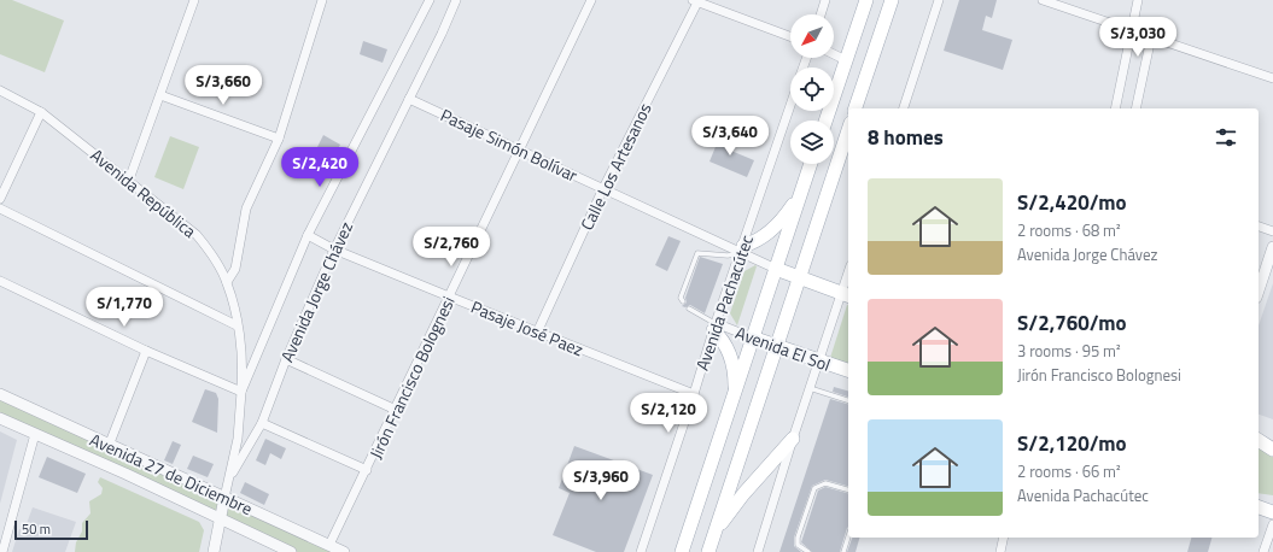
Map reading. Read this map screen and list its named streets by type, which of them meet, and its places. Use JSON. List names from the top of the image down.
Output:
{
  "streets": {
    "main road": ["Avenida El Sol"],
    "street": [
      "Pasaje Simón Bolívar",
      "Calle Los Artesanos",
      "Avenida República",
      "Avenida Jorge Chávez",
      "Avenida Pachacútec",
      "Pasaje José Paez",
      "Jirón Francisco Bolognesi",
      "Avenida 27 de Diciembre"
    ]
  },
  "crossings": [
    ["Pasaje Simón Bolívar", "Calle Los Artesanos"],
    ["Pasaje Simón Bolívar", "Avenida Jorge Chávez"],
    ["Pasaje Simón Bolívar", "Avenida Pachacútec"],
    ["Pasaje Simón Bolívar", "Jirón Francisco Bolognesi"],
    ["Calle Los Artesanos", "Pasaje José Paez"],
    ["Avenida República", "Avenida Jorge Chávez"],
    ["Avenida Jorge Chávez", "Pasaje José Paez"],
    ["Avenida Jorge Chávez", "Avenida 27 de Diciembre"],
    ["Avenida Pachacútec", "Pasaje José Paez"],
    ["Avenida Pachacútec", "Avenida El Sol"],
    ["Pasaje José Paez", "Jirón Francisco Bolognesi"],
    ["Jirón Francisco Bolognesi", "Avenida 27 de Diciembre"]
  ],
  "scale_bar": "50 m",
  "north": "bottom left",
  "page": {
    "price": [
      "S/3,030",
      "S/3,660",
      "S/3,640",
      "S/2,420",
      "S/2,760",
      "S/1,770",
      "S/2,120",
      "S/3,960"
    ],
    "heading": "8 homes",
    "list": [
      {
        "name": "S/2,420/mo",
        "note": "2 rooms · 68 m² · Avenida Jorge Chávez"
      },
      {
        "name": "S/2,760/mo",
        "note": "3 rooms · 95 m² · Jirón Francisco Bolognesi"
      },
      {
        "name": "S/2,120/mo",
        "note": "2 rooms · 66 m² · Avenida Pachacútec"
      }
    ],
    "scale": "50 m"
  }
}
